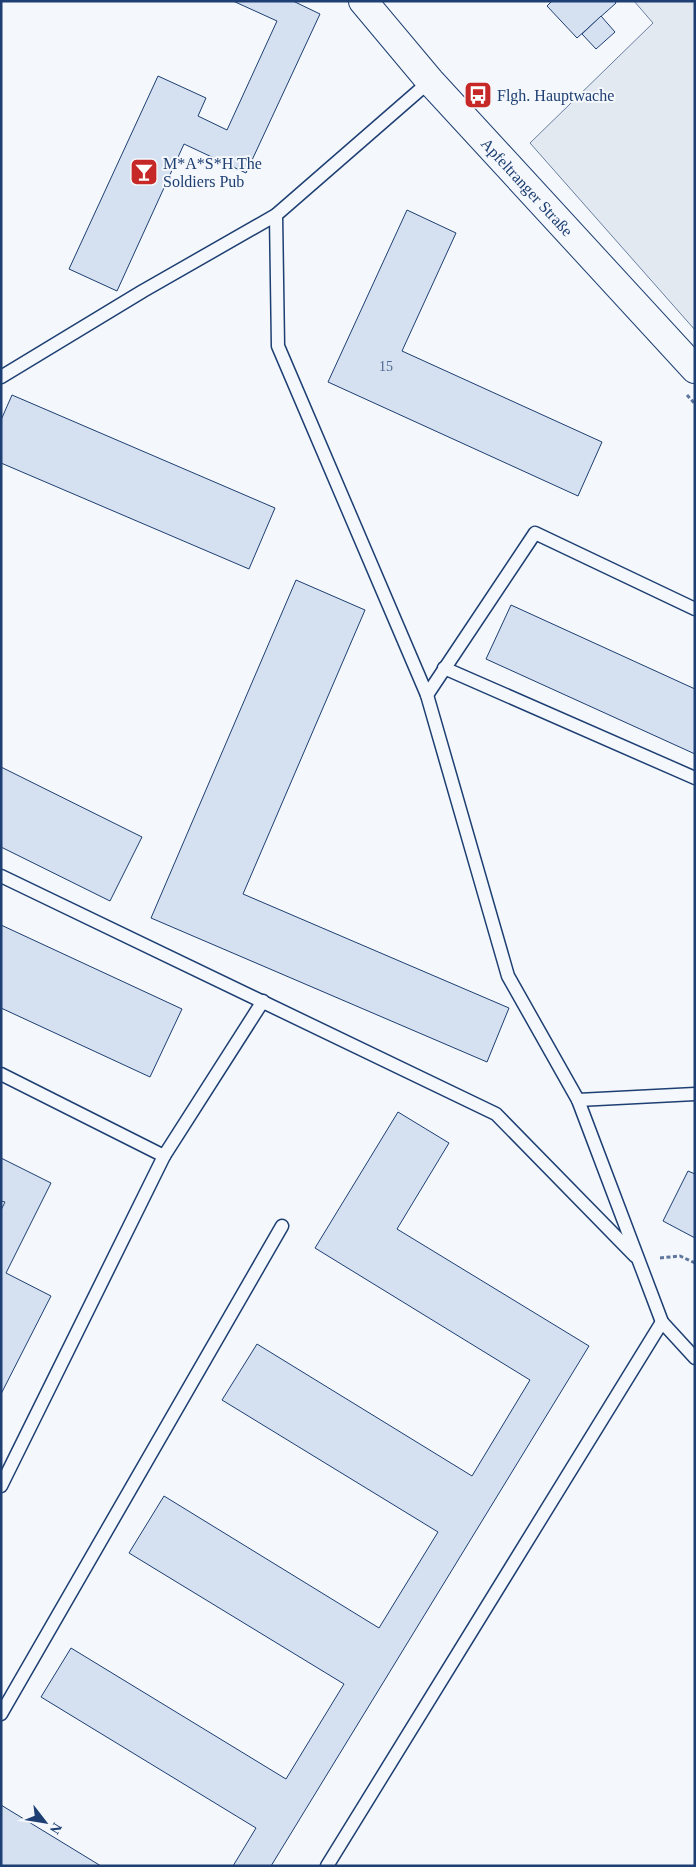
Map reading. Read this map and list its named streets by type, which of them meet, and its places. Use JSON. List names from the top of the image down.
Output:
{
  "streets": {
    "street": ["Apfeltranger Straße"]
  },
  "places": {
    "bus stop": ["Flgh. Hauptwache"],
    "bar": ["M*A*S*H The Soldiers Pub"]
  },
  "house_numbers": ["15"],
  "north": "bottom right"
}
